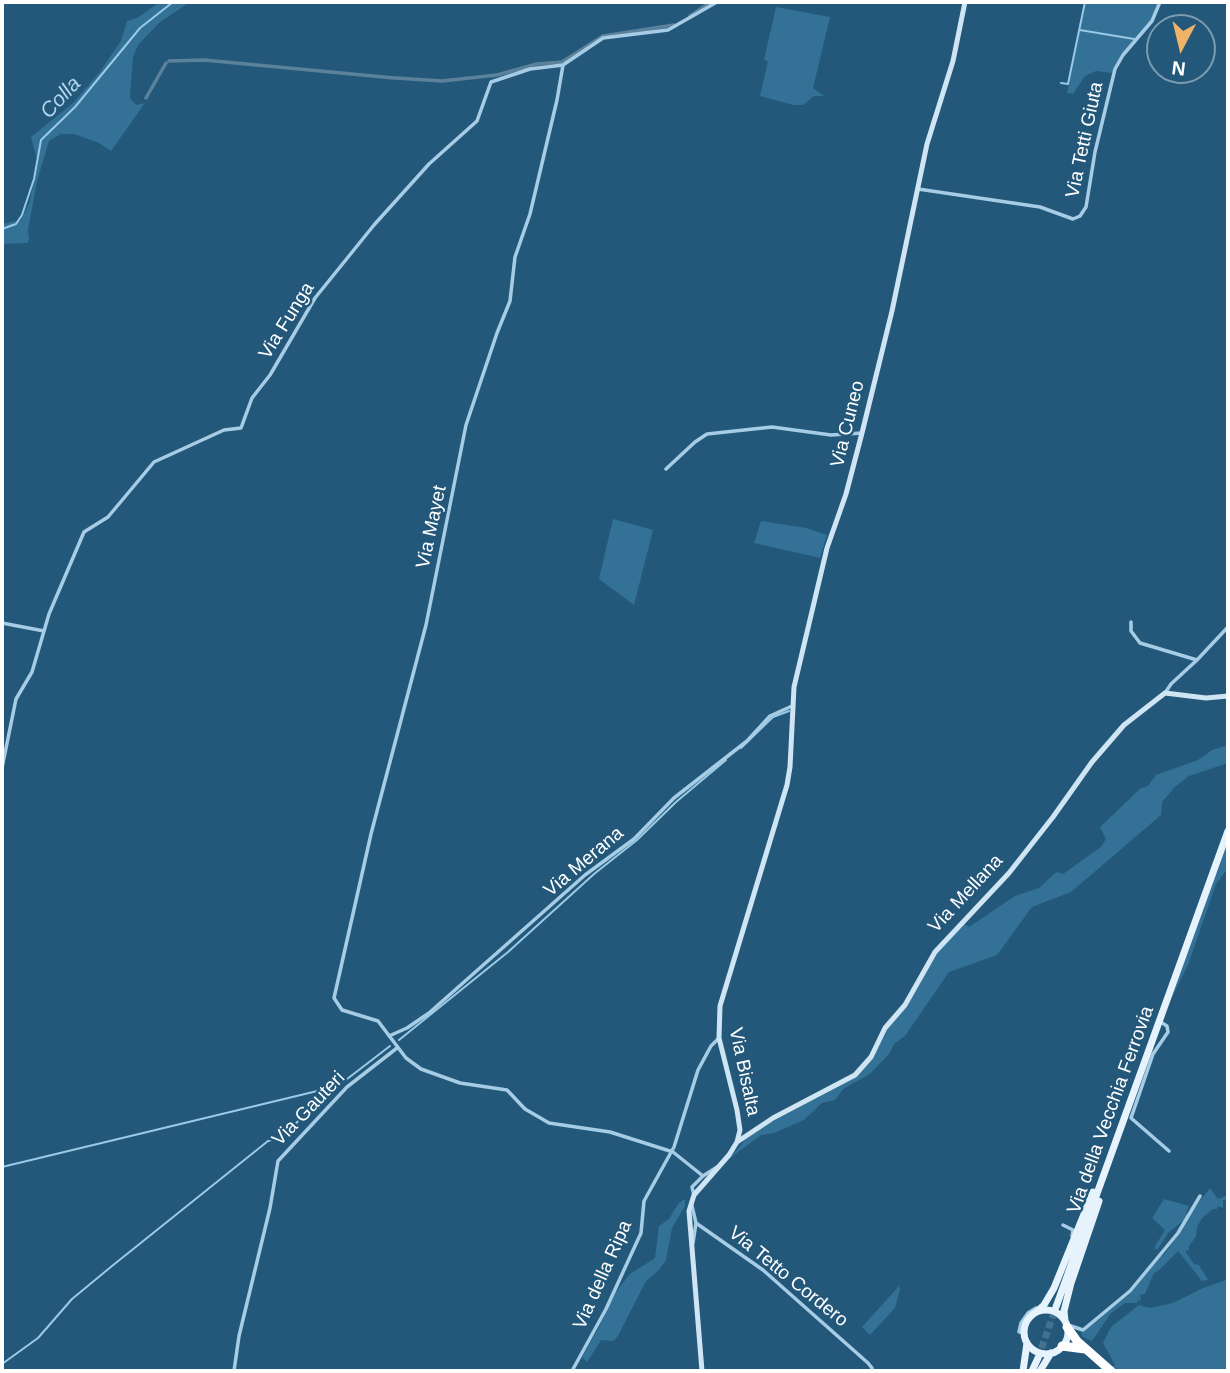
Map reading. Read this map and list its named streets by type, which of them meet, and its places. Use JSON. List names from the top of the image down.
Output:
{
  "streets": {
    "main road": ["Via della Vecchia Ferrovia"],
    "street": [
      "Via Tetti Giuta",
      "Via Funga",
      "Via Cuneo",
      "Via Mayet",
      "Via Merana",
      "Via Mellana",
      "Via Bisalta",
      "Via Gauteri",
      "Via della Ripa",
      "Via Tetto Cordero"
    ]
  },
  "crossings": [
    ["Via Tetti Giuta", "Via Cuneo"],
    ["Via Funga", "Via Mayet"],
    ["Via Cuneo", "Via Merana"],
    ["Via Cuneo", "Via Bisalta"],
    ["Via Mayet", "Via Merana"],
    ["Via Mellana", "Via Bisalta"],
    ["Via Bisalta", "Via della Ripa"]
  ],
  "water": ["Colla"],
  "north": "bottom"
}
